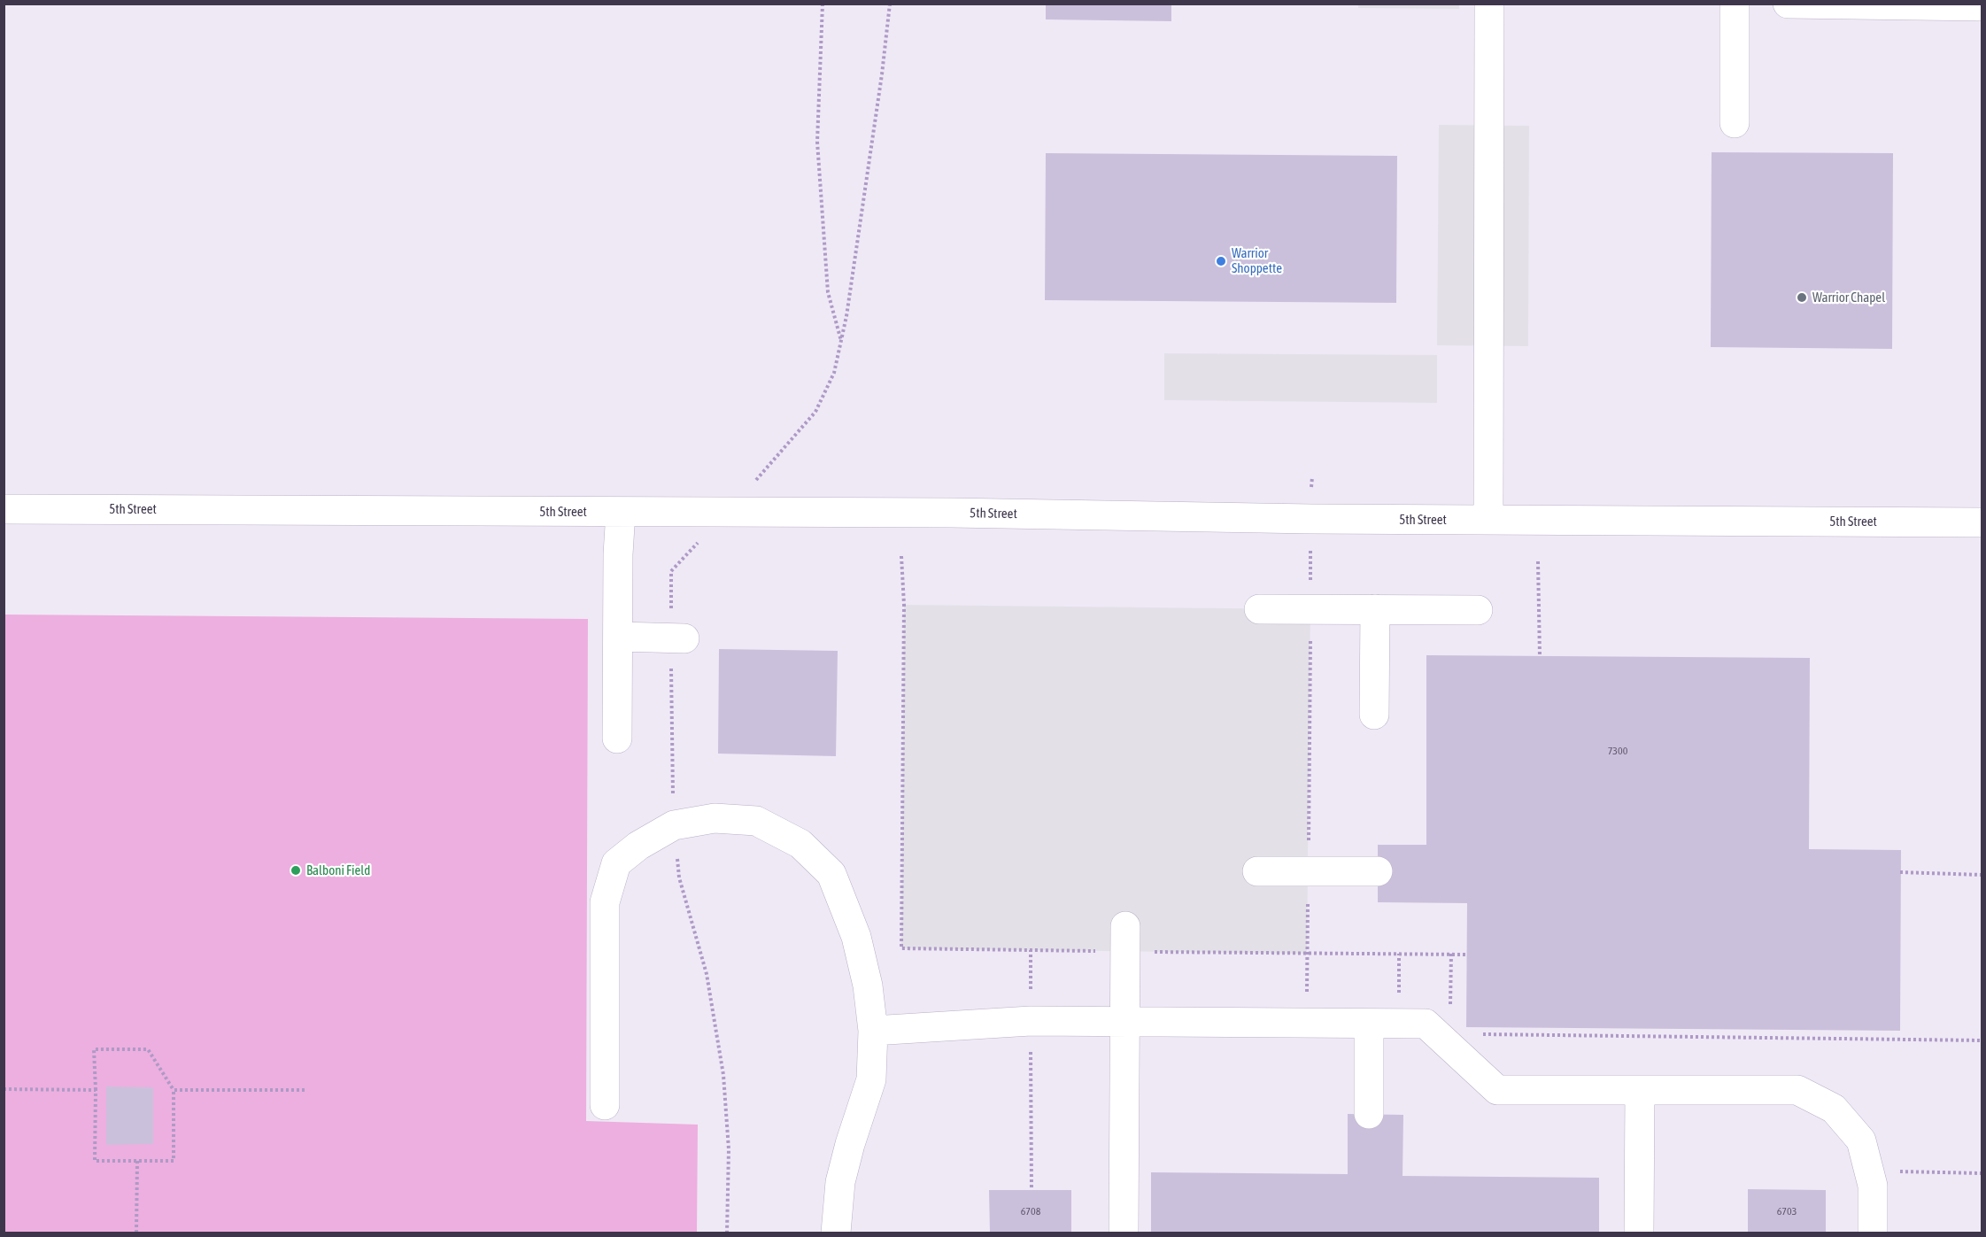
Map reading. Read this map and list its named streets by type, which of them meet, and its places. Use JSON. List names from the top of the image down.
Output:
{
  "streets": {
    "street": ["5th Street"]
  },
  "places": ["Warrior Shoppette", "Warrior Chapel", "Balboni Field"],
  "house_numbers": ["7300", "6708", "6703"]
}
